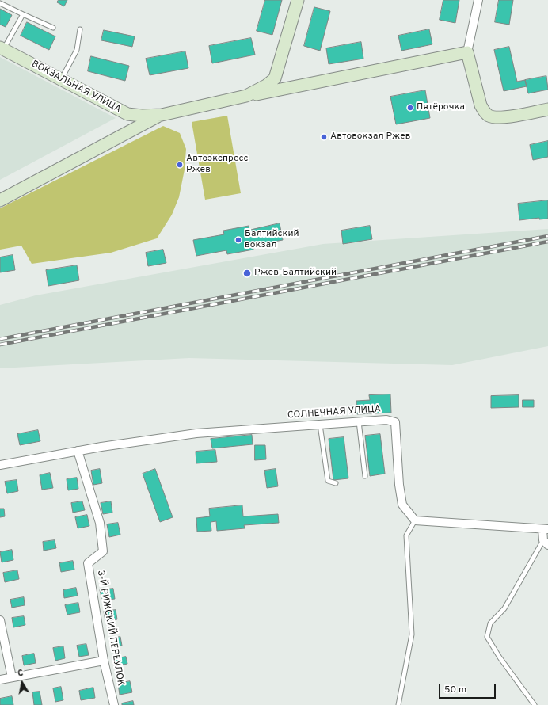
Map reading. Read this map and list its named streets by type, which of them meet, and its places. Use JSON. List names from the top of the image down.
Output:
{
  "streets": {
    "street": ["ВОКЗАЛЬНАЯ УЛИЦА", "СОЛНЕЧНАЯ УЛИЦА", "3-Й РИЖСКИЙ ПЕРЕУЛОК"]
  },
  "crossings": [
    ["СОЛНЕЧНАЯ УЛИЦА", "3-Й РИЖСКИЙ ПЕРЕУЛОК"]
  ],
  "places": [
    "Пятёрочка",
    "Автовокзал Ржев",
    "Автоэкспресс Ржев",
    "Балтийский вокзал",
    "Ржев-Балтийский"
  ],
  "scale_bar": "50 m",
  "north": "top"
}
